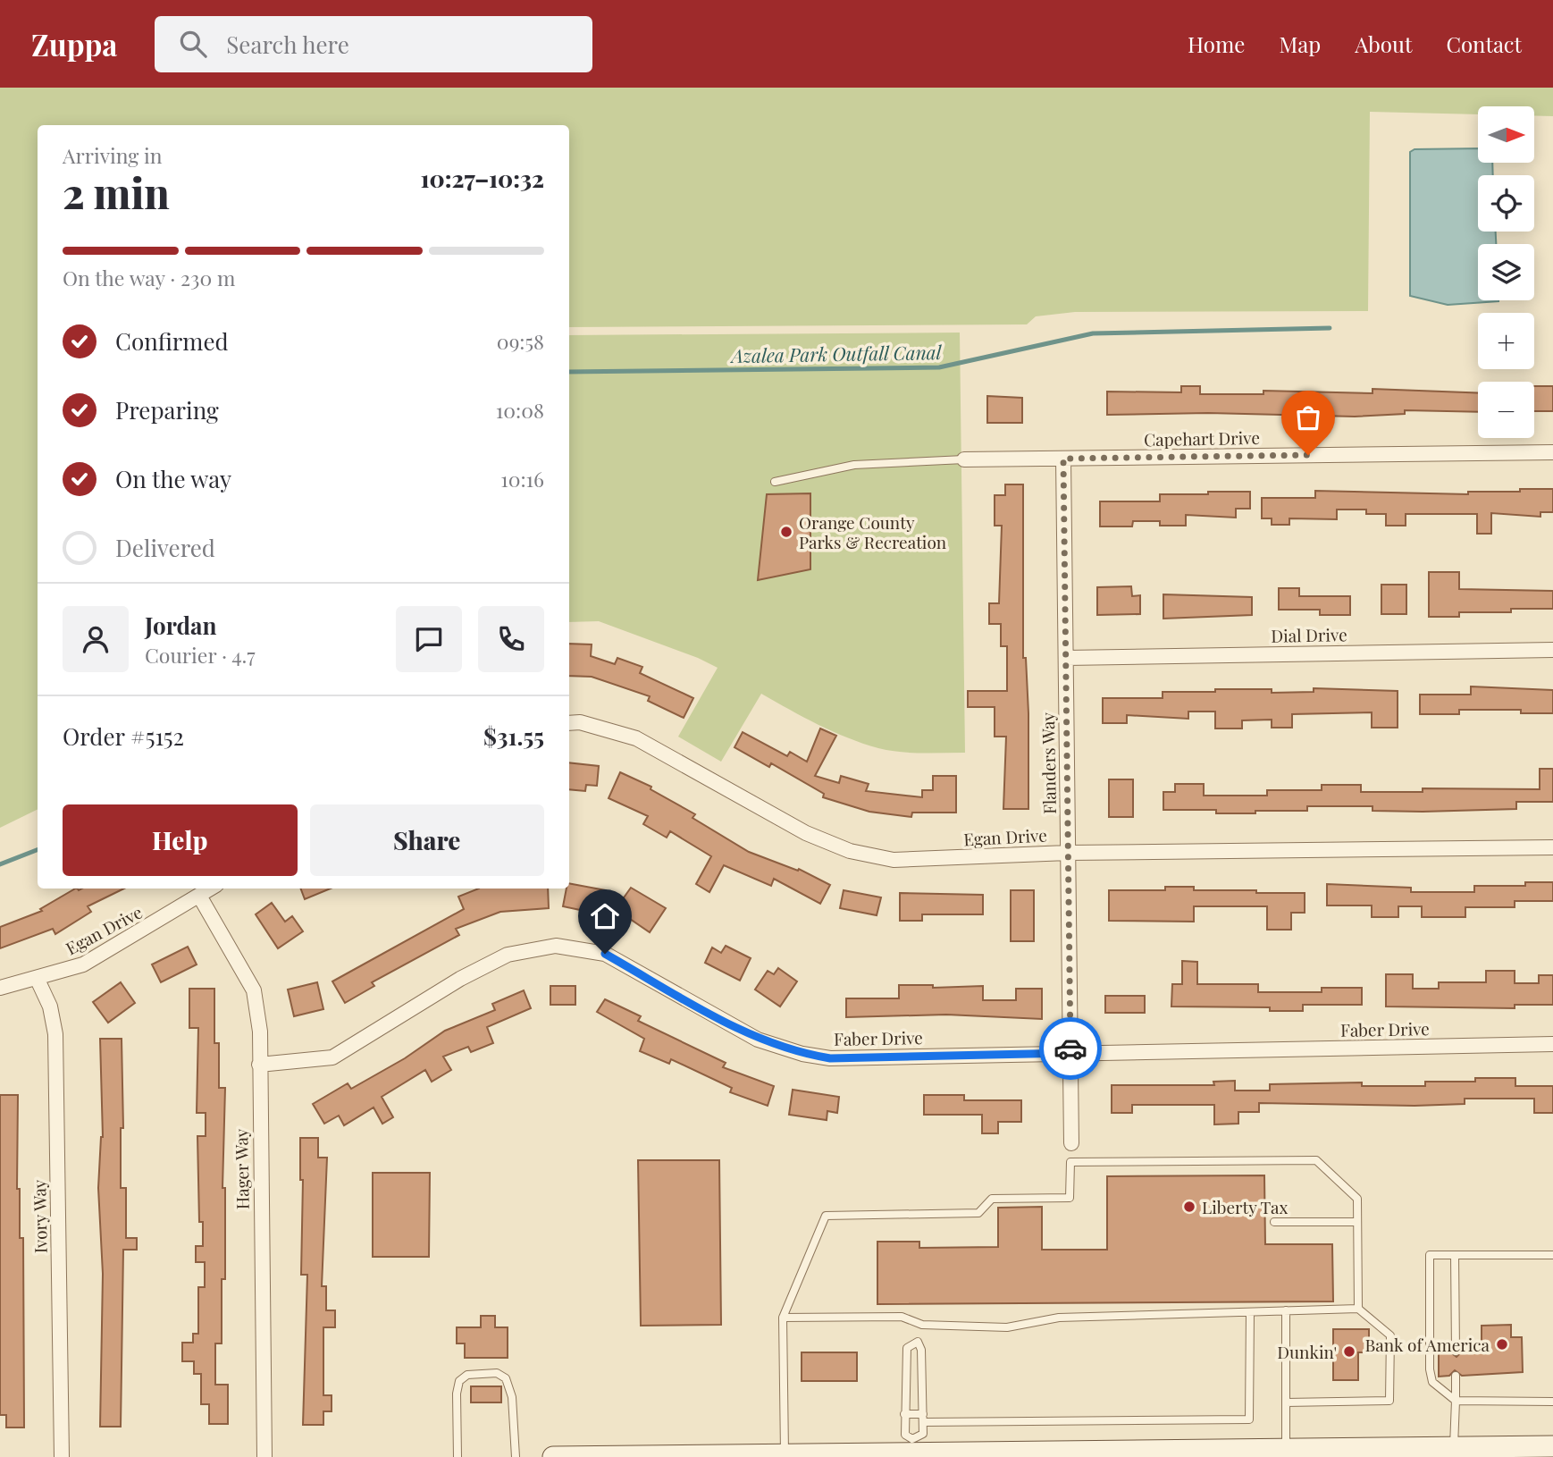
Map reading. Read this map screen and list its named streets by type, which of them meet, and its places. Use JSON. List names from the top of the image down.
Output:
{
  "streets": {
    "street": [
      "Capehart Drive",
      "Dial Drive",
      "Flanders Way",
      "Egan Drive",
      "Faber Drive",
      "Hager Way",
      "Ivory Way"
    ]
  },
  "crossings": [
    ["Capehart Drive", "Flanders Way"],
    ["Dial Drive", "Flanders Way"],
    ["Flanders Way", "Egan Drive"],
    ["Flanders Way", "Faber Drive"],
    ["Egan Drive", "Hager Way"],
    ["Egan Drive", "Ivory Way"],
    ["Faber Drive", "Hager Way"]
  ],
  "water": ["Azalea Park Outfall Canal"],
  "places": [
    "Orange County Parks & Recreation",
    "Liberty Tax",
    "Bank of America",
    "Dunkin'"
  ],
  "north": "right",
  "page": {
    "header": "Zuppa",
    "search": "Search here",
    "nav": [
      "Home",
      "Map",
      "About",
      "Contact"
    ],
    "map_buttons": ["+", "−"],
    "heading": ["2 min", "Arriving in", "10:27–10:32"],
    "panel": [
      "Jordan",
      "Courier · 4.7",
      "Order #5152",
      "$31.55"
    ],
    "bar": "On the way · 230 m",
    "list": [
      ["Confirmed", "09:58"],
      ["Preparing", "10:08"],
      ["On the way", "10:16"],
      "Delivered"
    ],
    "buttons": ["Help", "Share"]
  }
}
